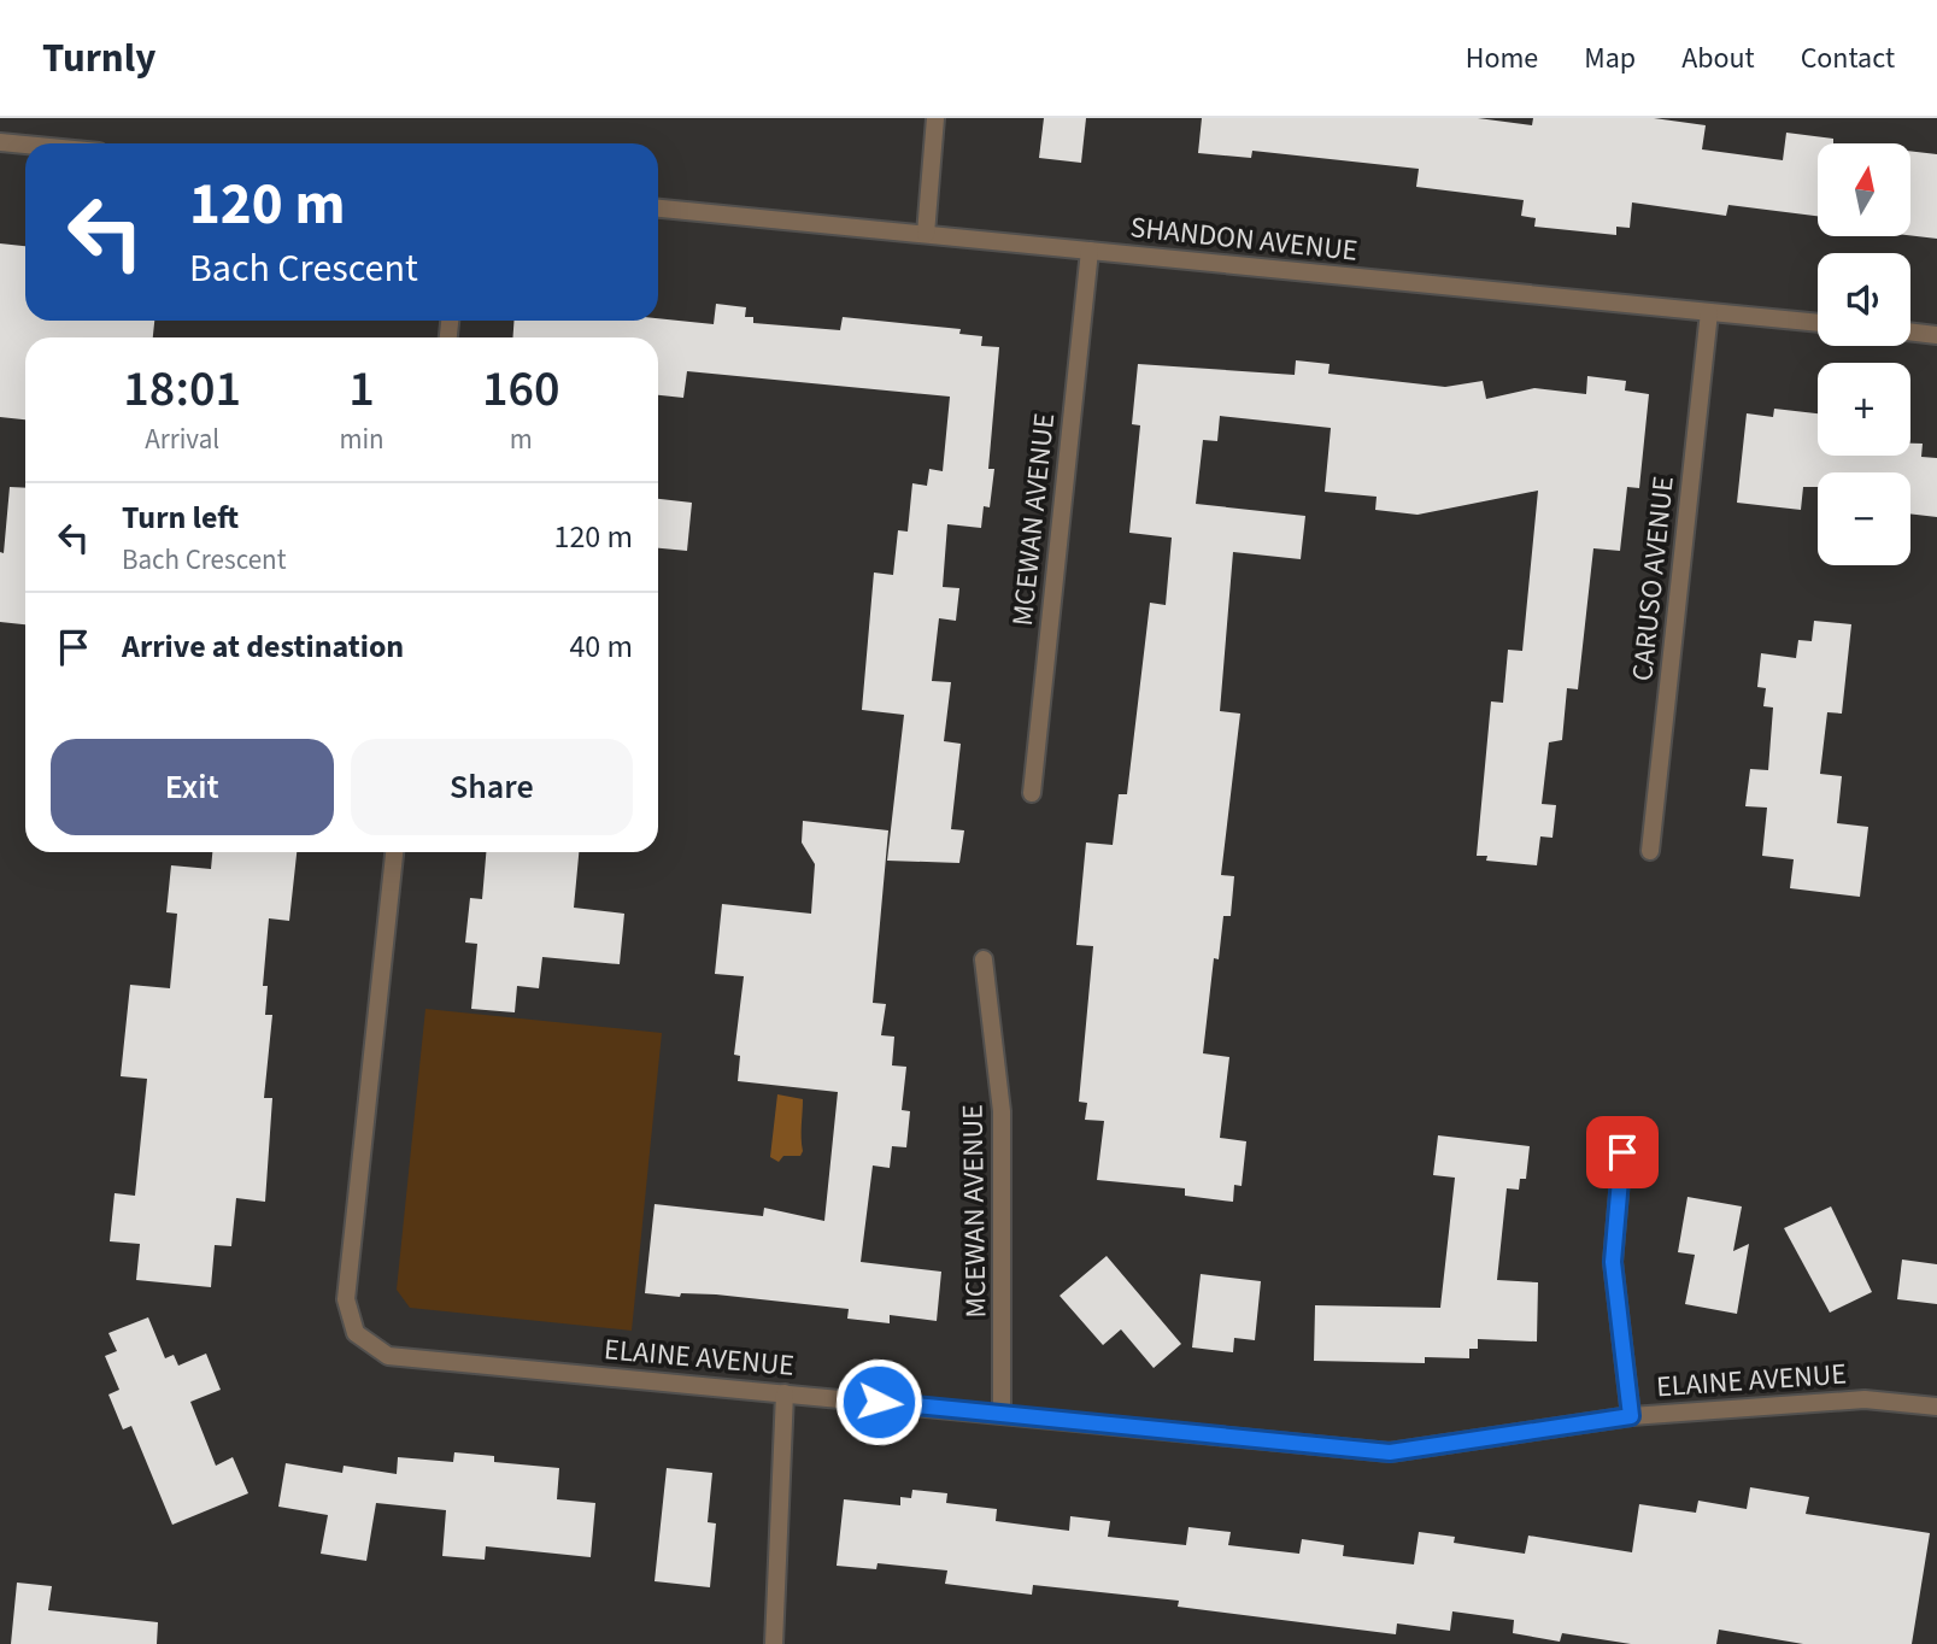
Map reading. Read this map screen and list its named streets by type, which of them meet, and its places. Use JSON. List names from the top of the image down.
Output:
{
  "streets": {
    "street": [
      "SHANDON AVENUE",
      "MCEWAN AVENUE",
      "CARUSO AVENUE",
      "ELAINE AVENUE"
    ]
  },
  "crossings": [
    ["SHANDON AVENUE", "MCEWAN AVENUE"],
    ["SHANDON AVENUE", "CARUSO AVENUE"],
    ["MCEWAN AVENUE", "ELAINE AVENUE"]
  ],
  "north": "top",
  "page": {
    "header": "Turnly",
    "nav": [
      "Home",
      "Map",
      "About",
      "Contact"
    ],
    "map_buttons": ["+", "−"],
    "turn": ["120 m", "Bach Crescent"],
    "eta": [
      "18:01",
      "Arrival",
      "1",
      "min",
      "160",
      "m"
    ],
    "list": [
      {
        "name": "Turn left",
        "note": "Bach Crescent",
        "value": "120 m"
      },
      {
        "name": "Arrive at destination",
        "value": "40 m"
      }
    ],
    "buttons": ["Exit", "Share"]
  }
}
